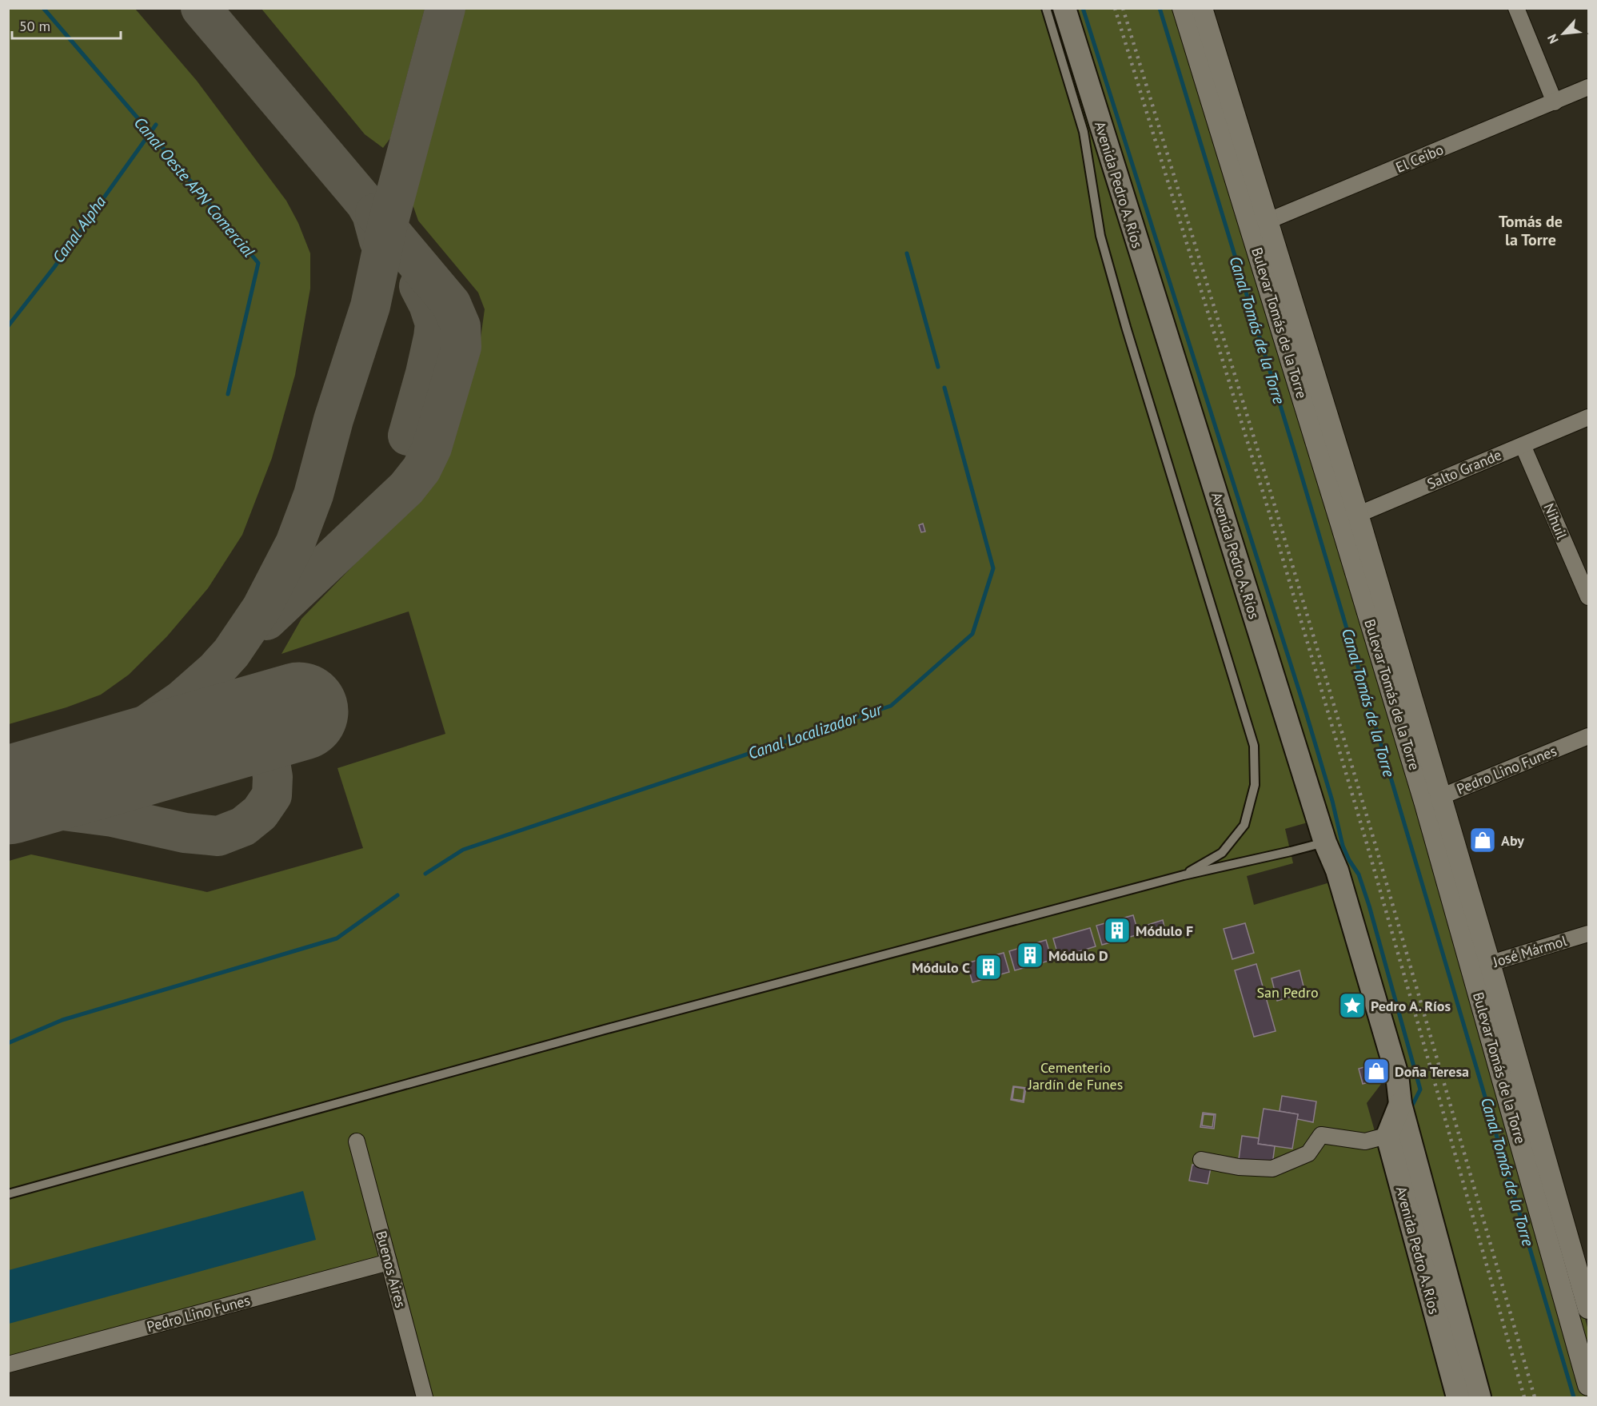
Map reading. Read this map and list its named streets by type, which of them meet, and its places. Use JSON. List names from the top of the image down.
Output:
{
  "streets": {
    "main road": ["Avenida Pedro A. Ríos"],
    "street": [
      "El Ceibo",
      "Bulevar Tomás de la Torre",
      "Salto Grande",
      "Nihuil",
      "Pedro Lino Funes",
      "José Mármol",
      "Buenos Aires"
    ]
  },
  "crossings": [
    ["El Ceibo", "Bulevar Tomás de la Torre"],
    ["Bulevar Tomás de la Torre", "Salto Grande"],
    ["Bulevar Tomás de la Torre", "Pedro Lino Funes"],
    ["Bulevar Tomás de la Torre", "José Mármol"],
    ["Salto Grande", "Nihuil"],
    ["Pedro Lino Funes", "Buenos Aires"]
  ],
  "districts": ["Tomás de la Torre"],
  "water": [
    "Canal Oeste APN Comercial",
    "Canal Alpha",
    "Canal Tomás de la Torre",
    "Canal Localizador Sur"
  ],
  "parks": ["San Pedro", "Cementerio Jardín de Funes"],
  "places": {
    "shop": ["Aby", "Doña Teresa"],
    "building": ["Módulo F", "Módulo D", "Módulo C"],
    "place": ["Pedro A. Ríos"]
  },
  "scale_bar": "50 m",
  "north": "bottom left"
}
